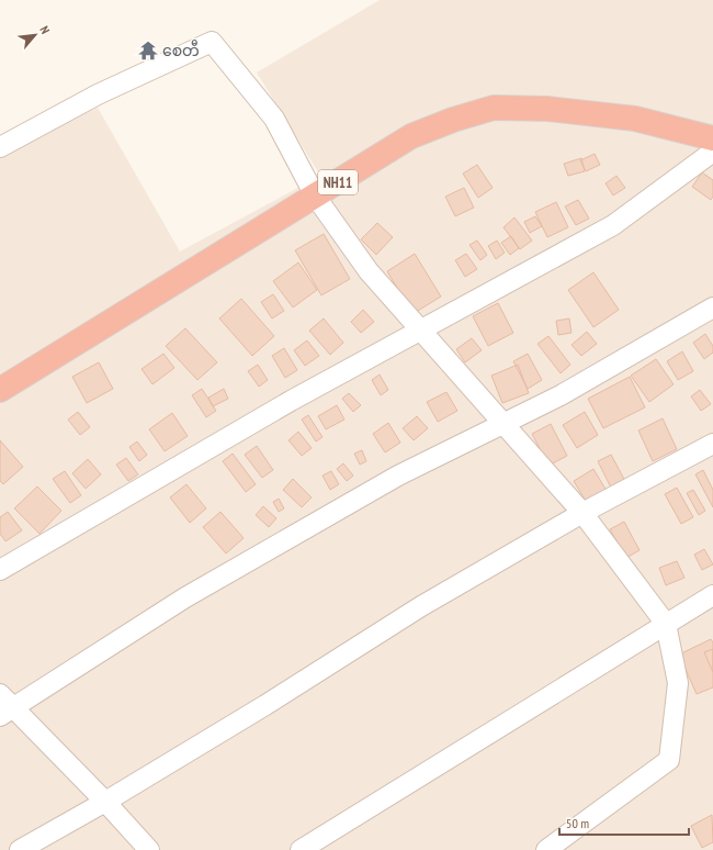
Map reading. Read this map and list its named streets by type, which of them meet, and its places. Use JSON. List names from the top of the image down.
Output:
{
  "streets": {
    "highway": ["NH11"]
  },
  "places": {
    "temple": ["စေတီ"]
  },
  "scale_bar": "50 m",
  "north": "top right"
}
